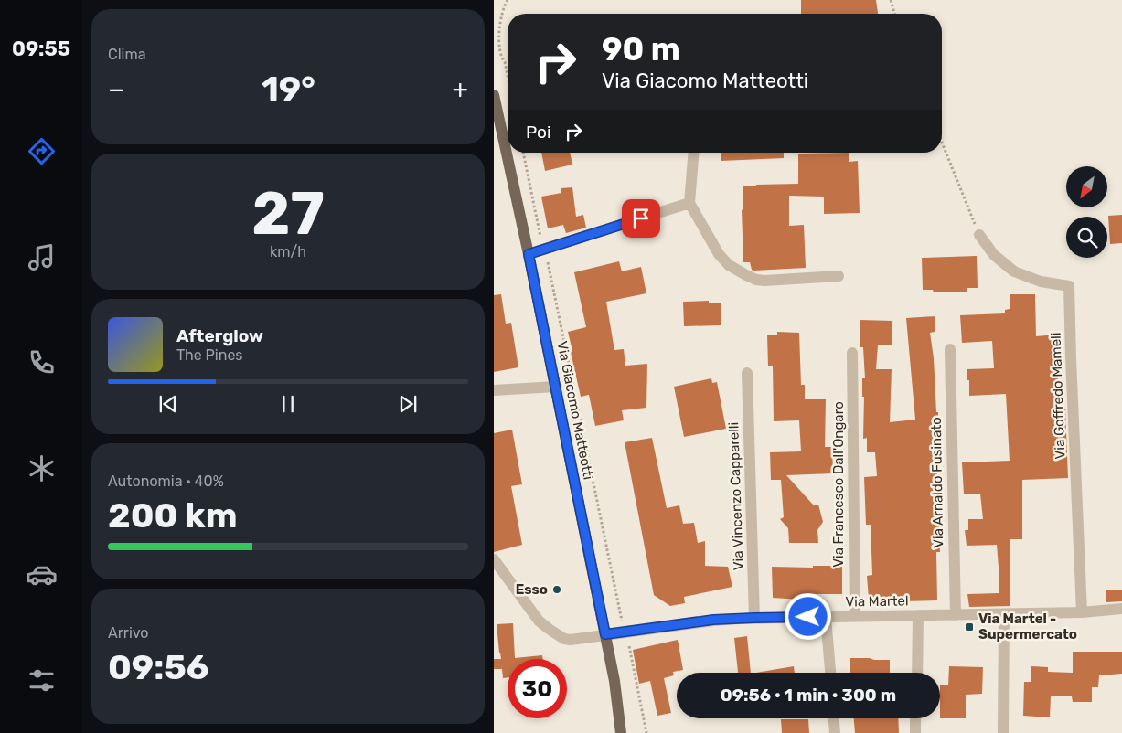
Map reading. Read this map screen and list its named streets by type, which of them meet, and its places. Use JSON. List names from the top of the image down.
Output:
{
  "streets": {
    "main road": ["Via Giacomo Matteotti"],
    "street": [
      "Via Goffredo Mameli",
      "Via Arnaldo Fusinato",
      "Via Francesco Dall'Ongaro",
      "Via Vincenzo Capparelli",
      "Via Martel"
    ]
  },
  "crossings": [
    ["Via Goffredo Mameli", "Via Martel"],
    ["Via Giacomo Matteotti", "Via Martel"],
    ["Via Arnaldo Fusinato", "Via Martel"],
    ["Via Francesco Dall'Ongaro", "Via Martel"],
    ["Via Vincenzo Capparelli", "Via Martel"]
  ],
  "places": {
    "other": ["Esso"],
    "transit": ["Via Martel - Supermercato"]
  },
  "north": "bottom left",
  "page": {
    "tabs": "09:55",
    "tile": [
      "Clima",
      ["27", "km/h"],
      ["Autonomia · 40%", "200 km"],
      ["Arrivo", "09:56"]
    ],
    "turn": ["90 m", "Via Giacomo Matteotti"],
    "heat": ["−", "19°", "+"],
    "then": "Poi",
    "song": ["Afterglow", "The Pines"],
    "limit": "30",
    "trip": "09:56 · 1 min · 300 m"
  }
}
